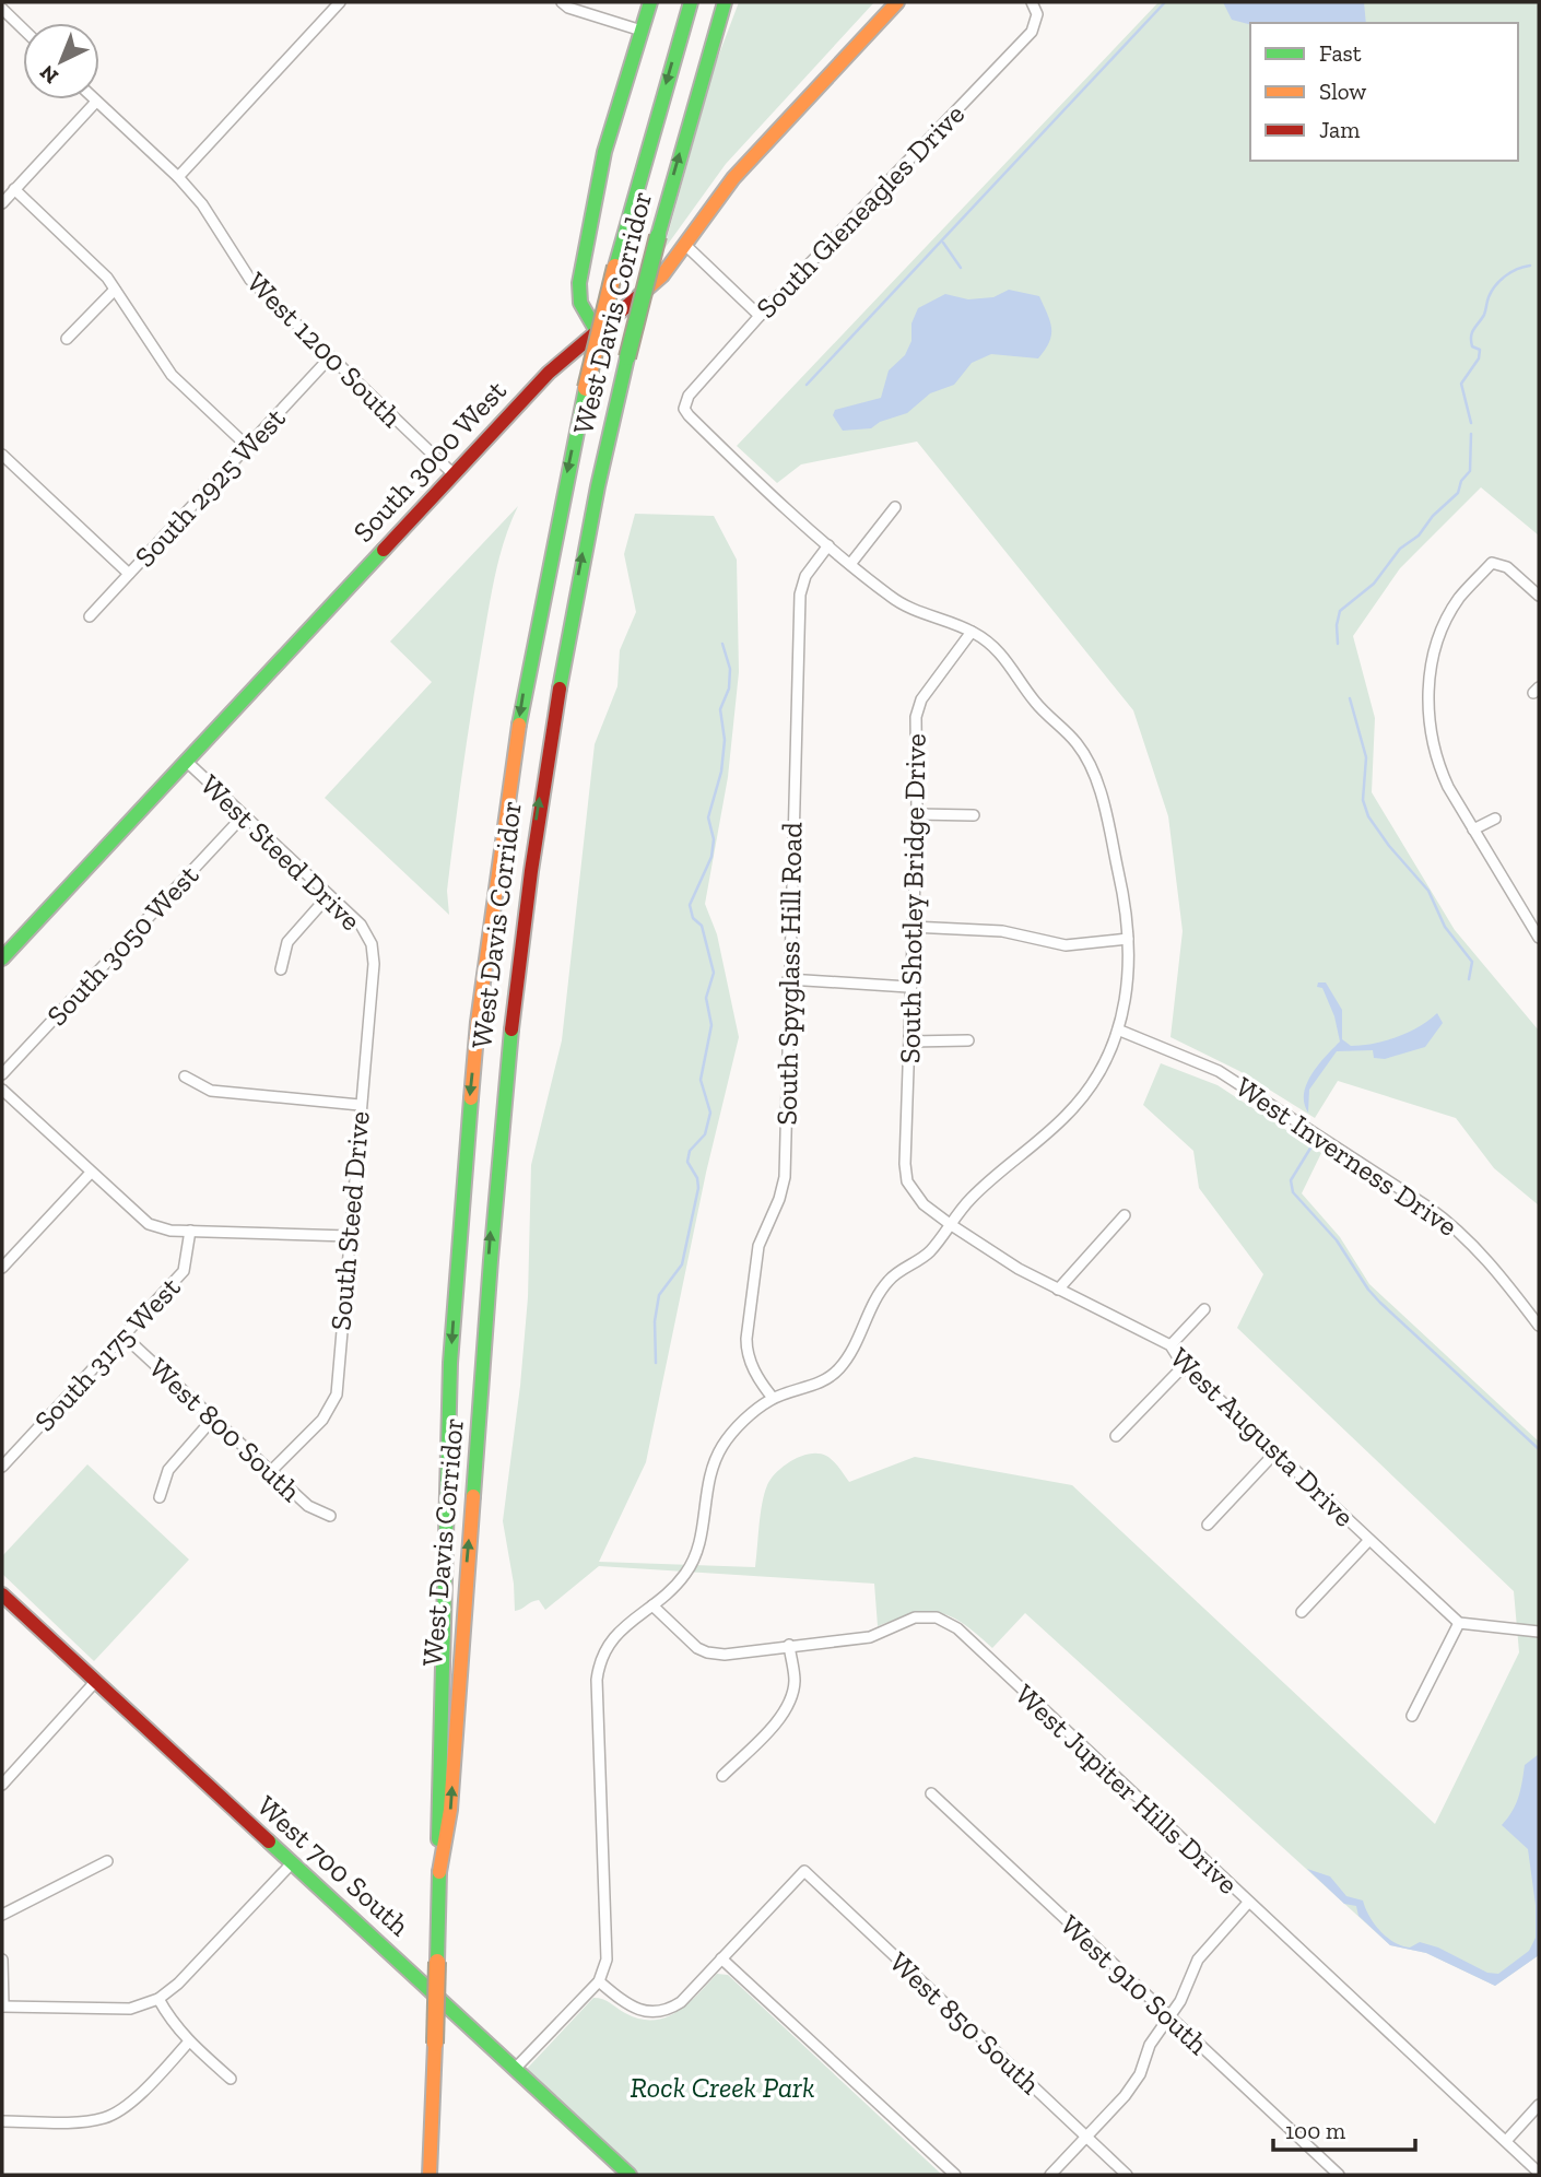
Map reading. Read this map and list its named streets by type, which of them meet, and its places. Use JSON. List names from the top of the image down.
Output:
{
  "streets": {
    "main road": ["West Davis Corridor", "South 3000 West", "West 700 South"],
    "street": [
      "South Gleneagles Drive",
      "West 1200 South",
      "South 2925 West",
      "West Steed Drive",
      "South Shotley Bridge Drive",
      "South 3050 West",
      "South Spyglass Hill Road",
      "West Inverness Drive",
      "South Steed Drive",
      "South 3175 West",
      "West 800 South",
      "West Augusta Drive",
      "West Jupiter Hills Drive",
      "West 910 South",
      "West 850 South"
    ]
  },
  "crossings": [
    ["South Gleneagles Drive", "South Spyglass Hill Road"],
    ["West 1200 South", "South 3000 West"],
    ["West 1200 South", "South 2925 West"],
    ["South 3000 West", "West Steed Drive"],
    ["West Steed Drive", "South 3050 West"],
    ["West Steed Drive", "South Steed Drive"],
    ["South Shotley Bridge Drive", "West Augusta Drive"],
    ["South Steed Drive", "West 800 South"],
    ["South 3175 West", "West 800 South"]
  ],
  "parks": ["Rock Creek Park"],
  "legend": ["Fast", "Slow", "Jam"],
  "scale_bar": "100 m",
  "north": "bottom left"
}
